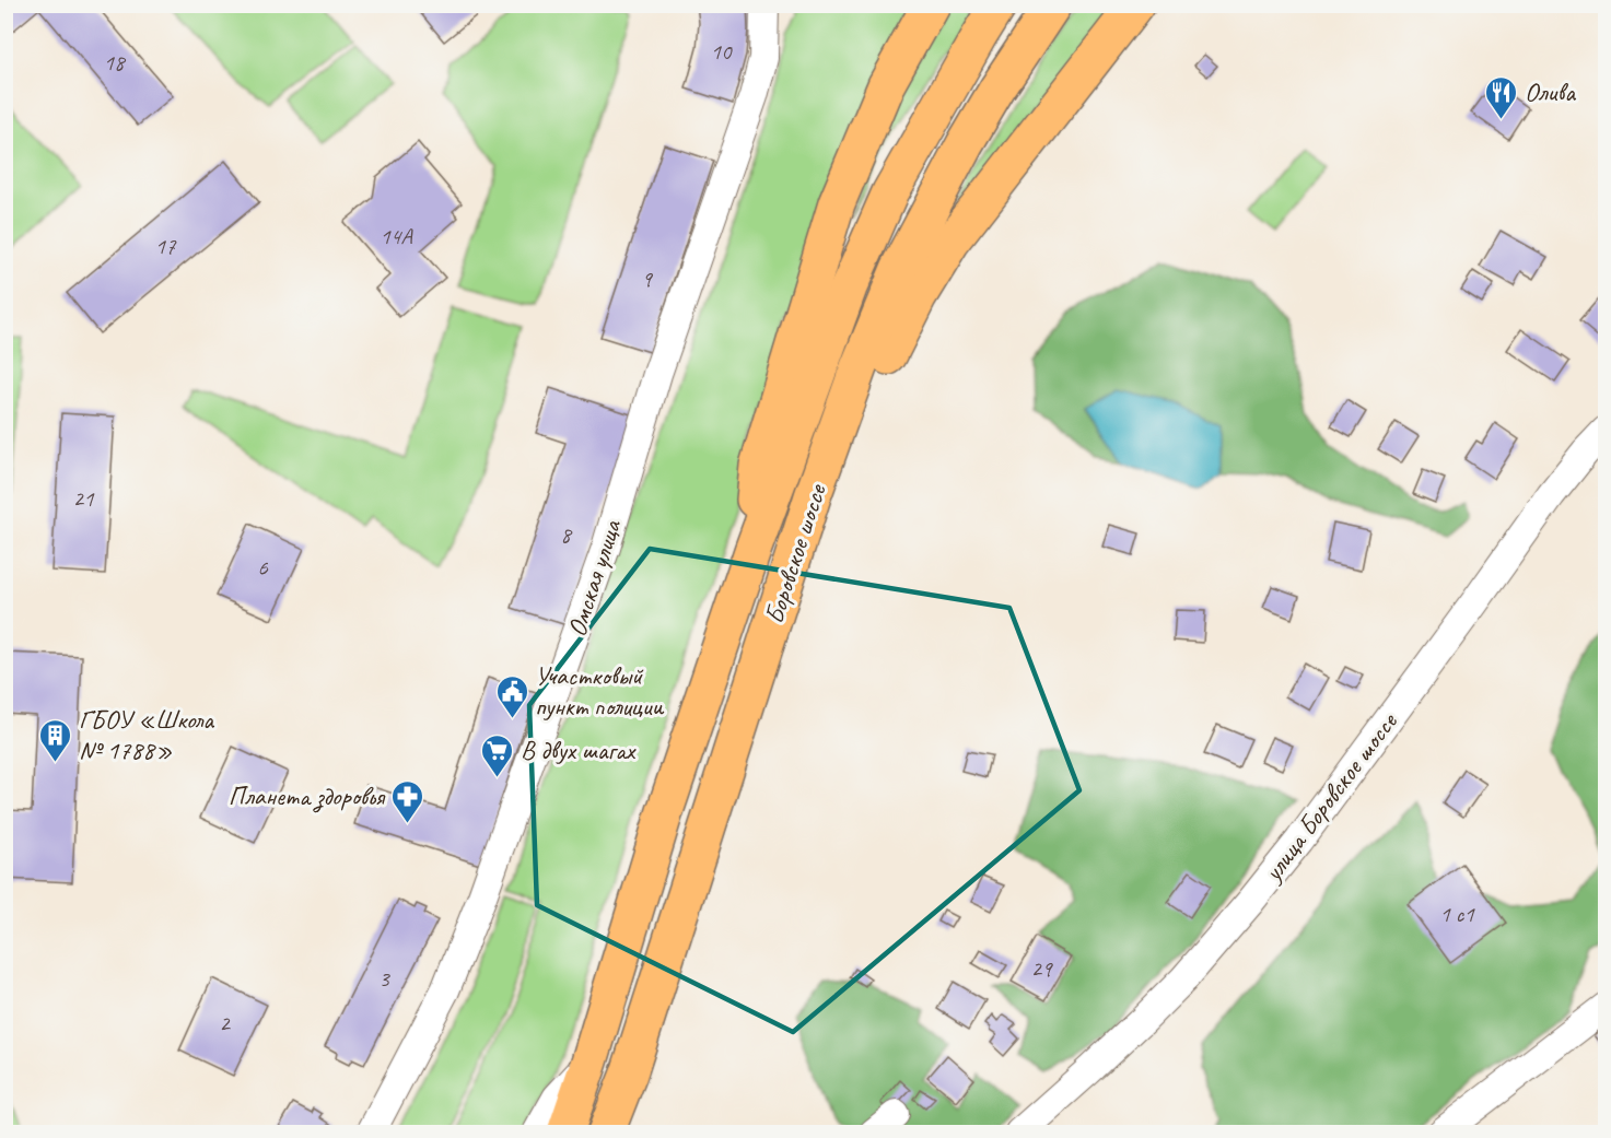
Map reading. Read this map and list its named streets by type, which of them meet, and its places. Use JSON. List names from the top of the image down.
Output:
{
  "streets": {
    "main road": ["Боровское шоссе"],
    "street": ["Омская улица", "улица Боровское шоссе"]
  },
  "places": {
    "restaurant": ["Олива"],
    "public building": ["Участковый пункт полиции"],
    "building": ["ГБОУ «Школа № 1788»"],
    "supermarket": ["В двух шагах"],
    "pharmacy": ["Планета здоровья"]
  },
  "house_numbers": [
    "10",
    "18",
    "14А",
    "17",
    "9",
    "21",
    "8",
    "6",
    "1 с1",
    "29",
    "3",
    "2"
  ]
}
